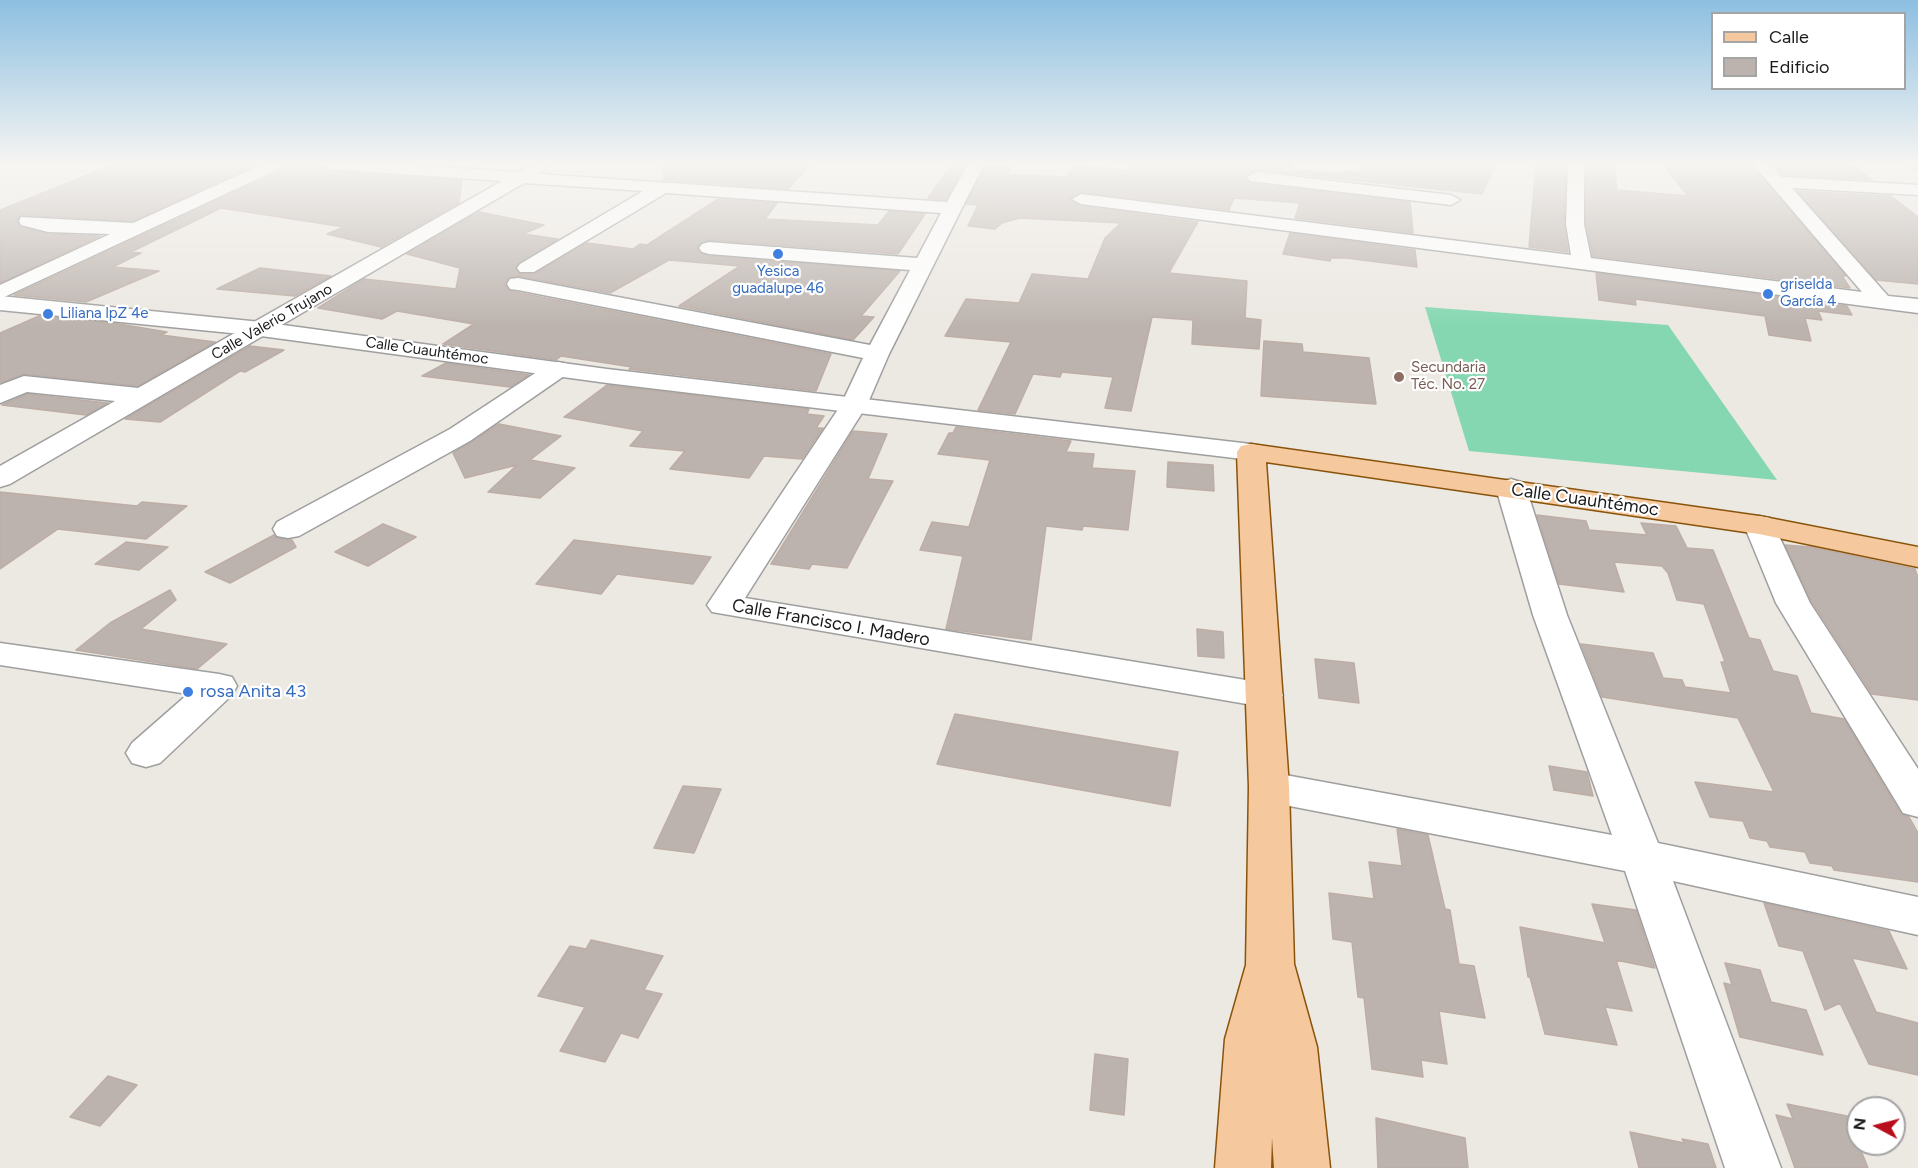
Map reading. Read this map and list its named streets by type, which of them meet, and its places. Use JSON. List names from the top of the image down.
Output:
{
  "streets": {
    "main road": ["Calle Cuauhtémoc"],
    "street": ["Calle Valerio Trujano", "Calle Francisco I. Madero"]
  },
  "crossings": [
    ["Calle Valerio Trujano", "Calle Cuauhtémoc"],
    ["Calle Cuauhtémoc", "Calle Francisco I. Madero"]
  ],
  "places": [
    "Yesica guadalupe 46",
    "griselda García 4",
    "Liliana lpZ 4e",
    "Secundaria Téc. No. 27",
    "rosa Anita 43"
  ],
  "legend": ["Calle", "Edificio"],
  "north": "left"
}
